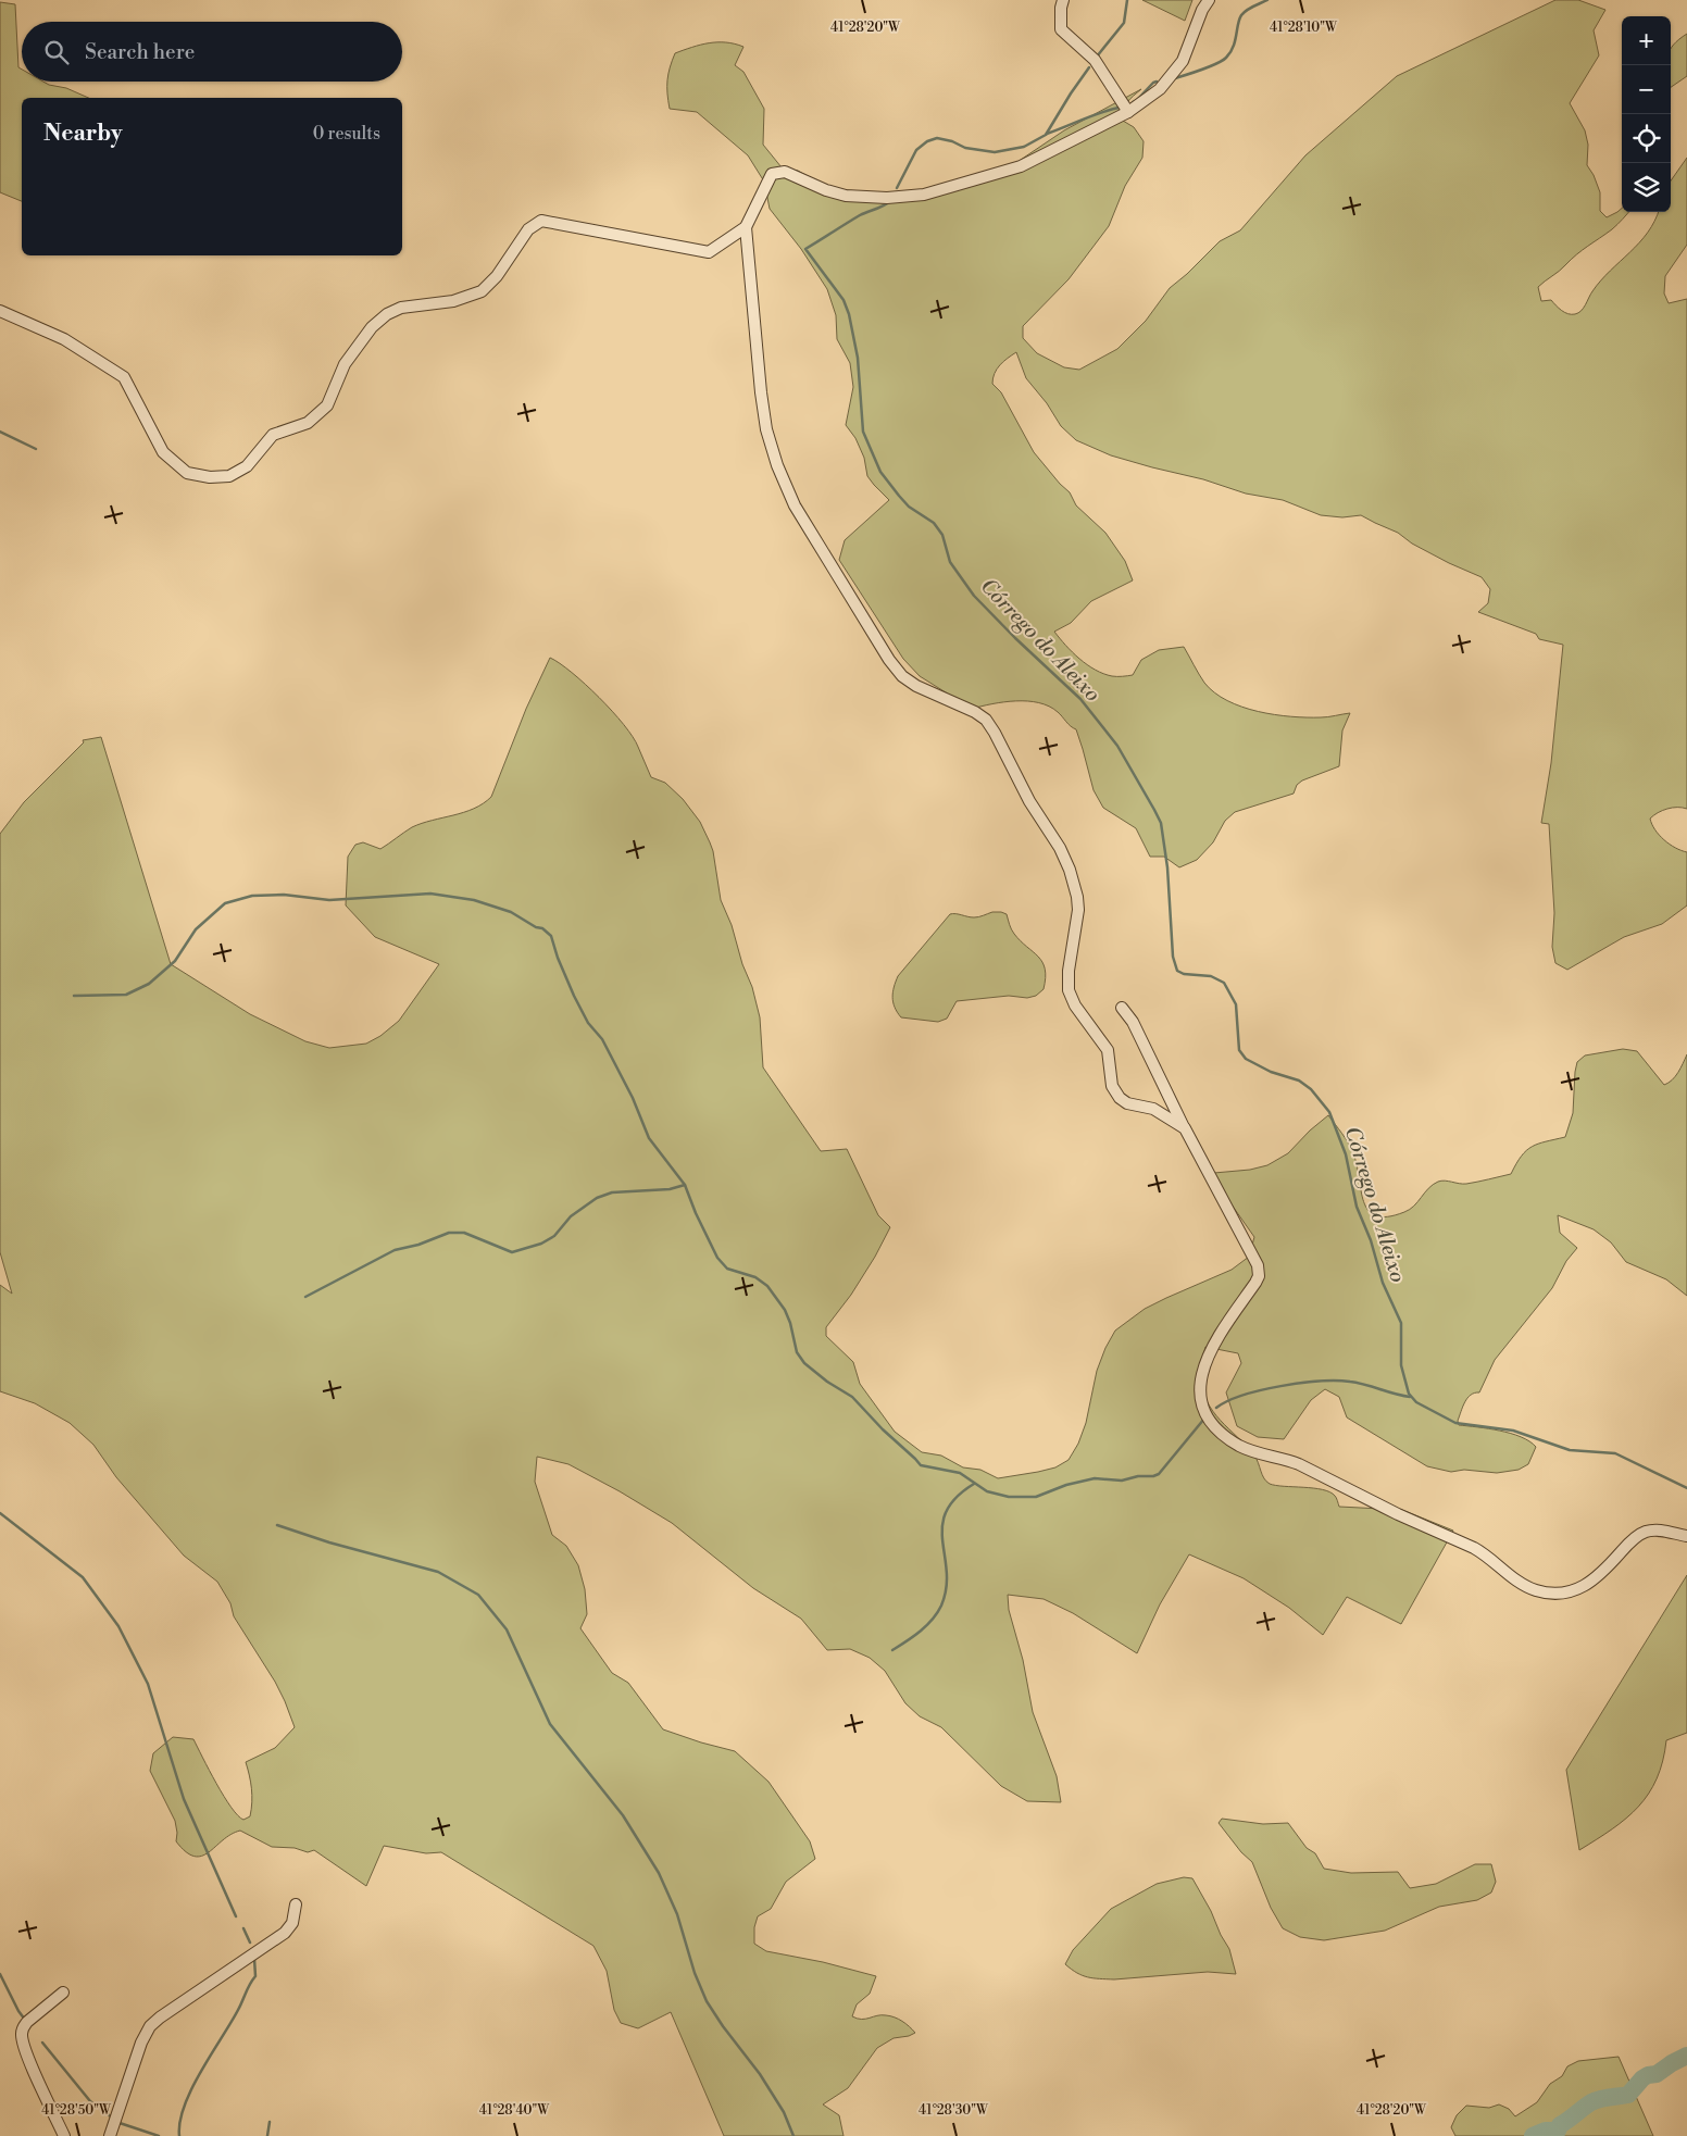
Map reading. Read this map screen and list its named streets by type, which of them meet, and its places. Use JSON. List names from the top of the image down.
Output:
{
  "water": ["Córrego do Aleixo"],
  "page": {
    "map_buttons": ["+", "−"],
    "search": "Search here",
    "heading": ["Nearby", "0 results"]
  },
  "coordinates": [
    "41°28'20\"W",
    "41°28'10\"W",
    "41°28'50\"W",
    "41°28'40\"W",
    "41°28'30\"W"
  ]
}
